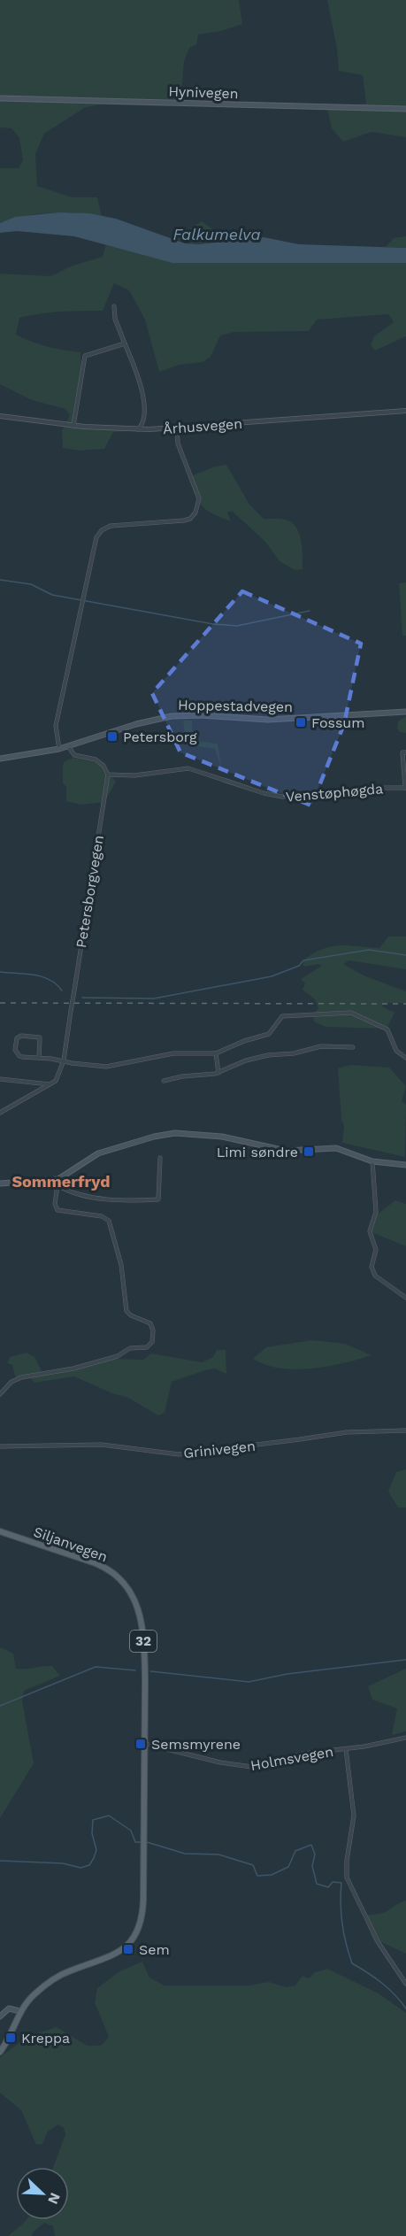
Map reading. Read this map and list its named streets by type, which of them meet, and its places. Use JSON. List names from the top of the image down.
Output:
{
  "streets": {
    "main road": [
      "Hynivegen",
      "Hoppestadvegen",
      "Siljanvegen",
      "32"
    ],
    "street": [
      "Århusvegen",
      "Venstøphøgda",
      "Petersborgvegen",
      "Grinivegen",
      "Holmsvegen"
    ]
  },
  "crossings": [
    ["Venstøphøgda", "Petersborgvegen"],
    ["Siljanvegen", "32"],
    ["Siljanvegen", "Holmsvegen"]
  ],
  "districts": ["Sommerfryd"],
  "water": ["Falkumelva"],
  "places": {
    "transit": [
      "Fossum",
      "Petersborg",
      "Limi søndre",
      "Semsmyrene",
      "Sem",
      "Kreppa"
    ]
  },
  "north": "bottom right"
}
